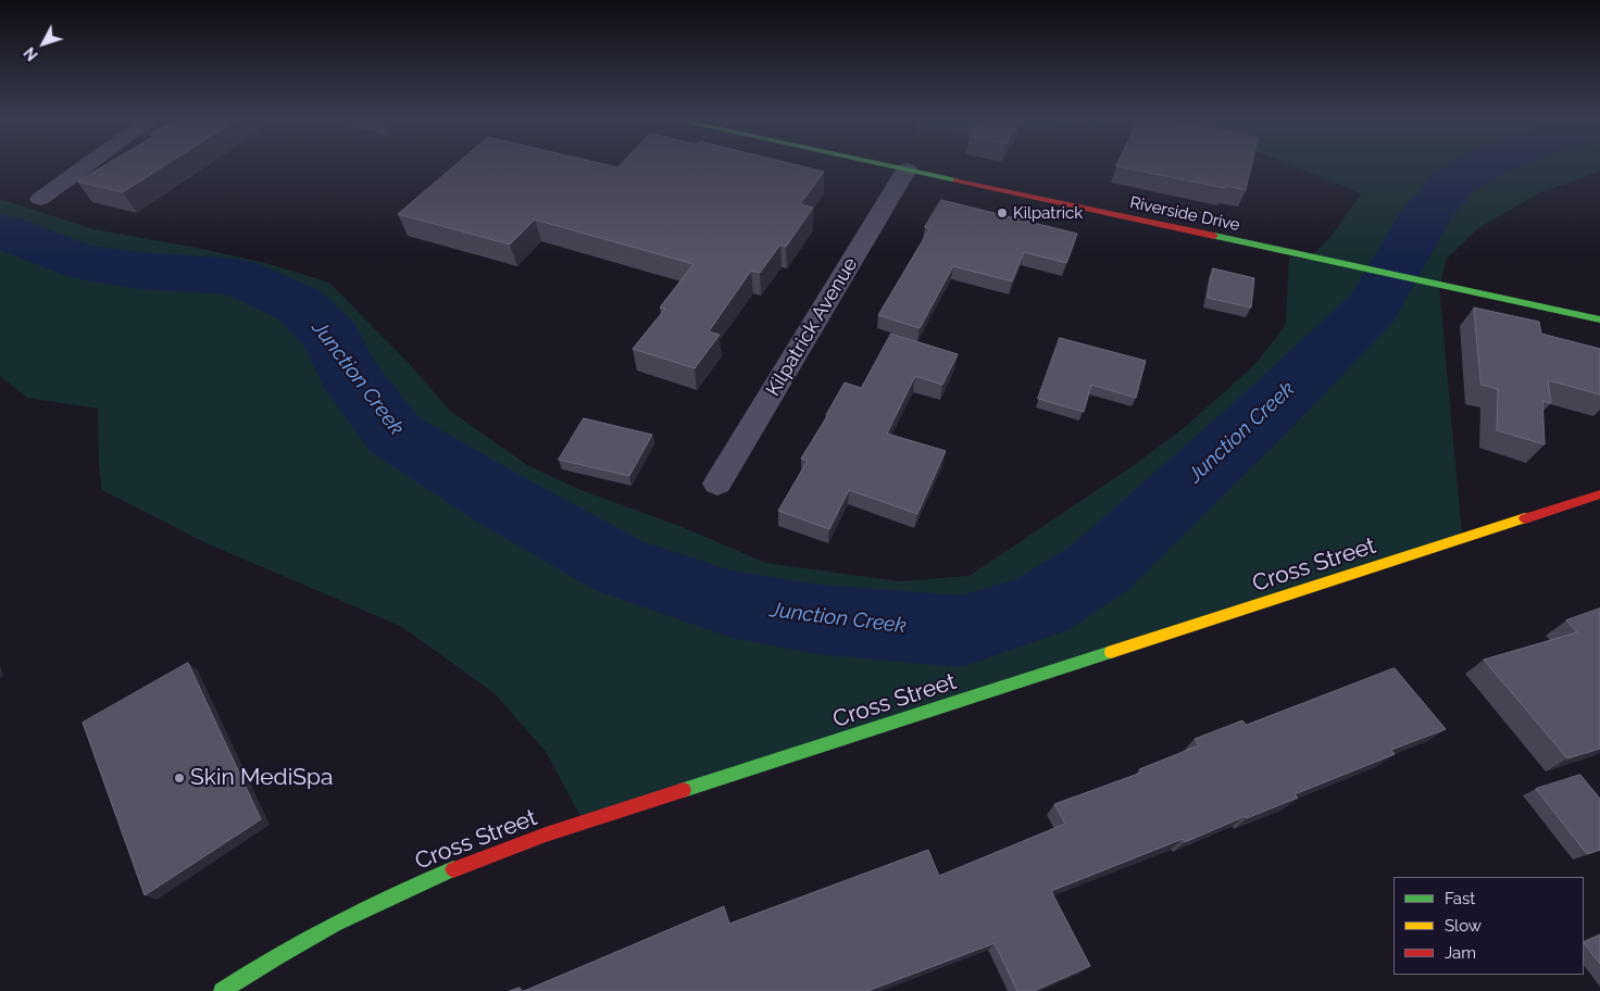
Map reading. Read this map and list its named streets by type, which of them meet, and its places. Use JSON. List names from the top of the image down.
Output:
{
  "streets": {
    "street": ["Riverside Drive", "Kilpatrick Avenue", "Cross Street"]
  },
  "crossings": [
    ["Riverside Drive", "Kilpatrick Avenue"]
  ],
  "water": ["Junction Creek"],
  "places": ["Kilpatrick", "Skin MediSpa"],
  "legend": ["Fast", "Slow", "Jam"],
  "north": "bottom left"
}
